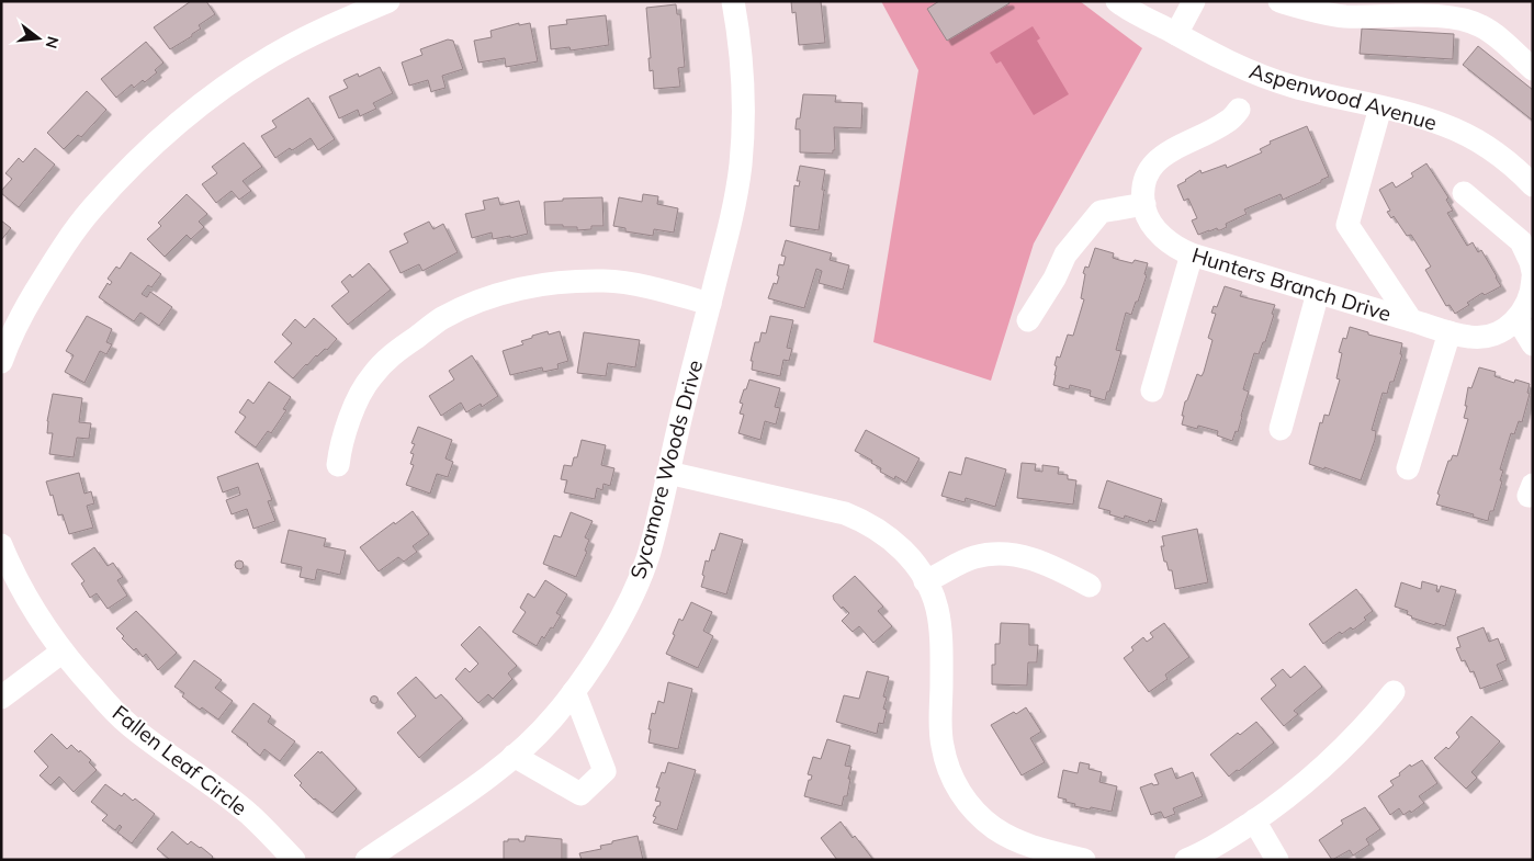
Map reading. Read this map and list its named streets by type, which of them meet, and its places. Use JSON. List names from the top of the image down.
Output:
{
  "streets": {
    "street": [
      "Aspenwood Avenue",
      "Hunters Branch Drive",
      "Sycamore Woods Drive",
      "Fallen Leaf Circle"
    ]
  },
  "crossings": [
    ["Aspenwood Avenue", "Hunters Branch Drive"]
  ],
  "north": "right"
}
